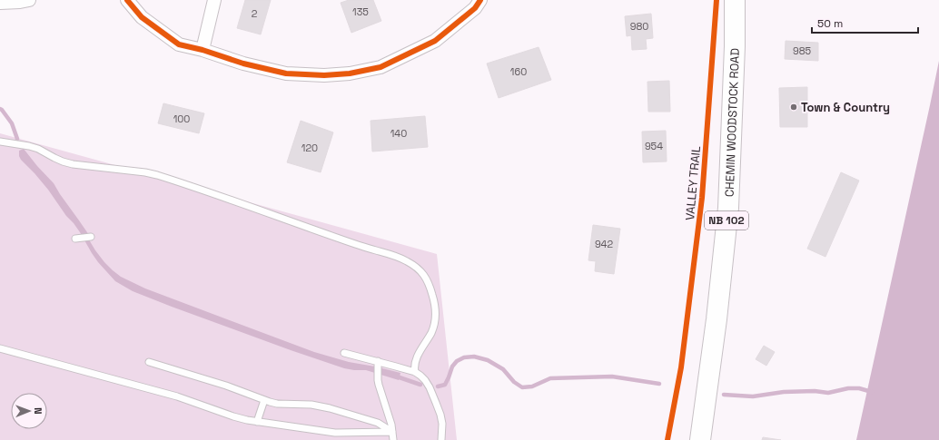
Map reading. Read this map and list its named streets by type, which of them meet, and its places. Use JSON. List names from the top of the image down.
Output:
{
  "streets": {
    "main road": ["CHEMIN WOODSTOCK ROAD", "NB 102"],
    "cycle path": ["VALLEY TRAIL"]
  },
  "places": ["Town & Country"],
  "house_numbers": [
    "135",
    "2",
    "980",
    "985",
    "160",
    "100",
    "140",
    "954",
    "120",
    "942"
  ],
  "scale_bar": "50 m",
  "north": "right"
}
